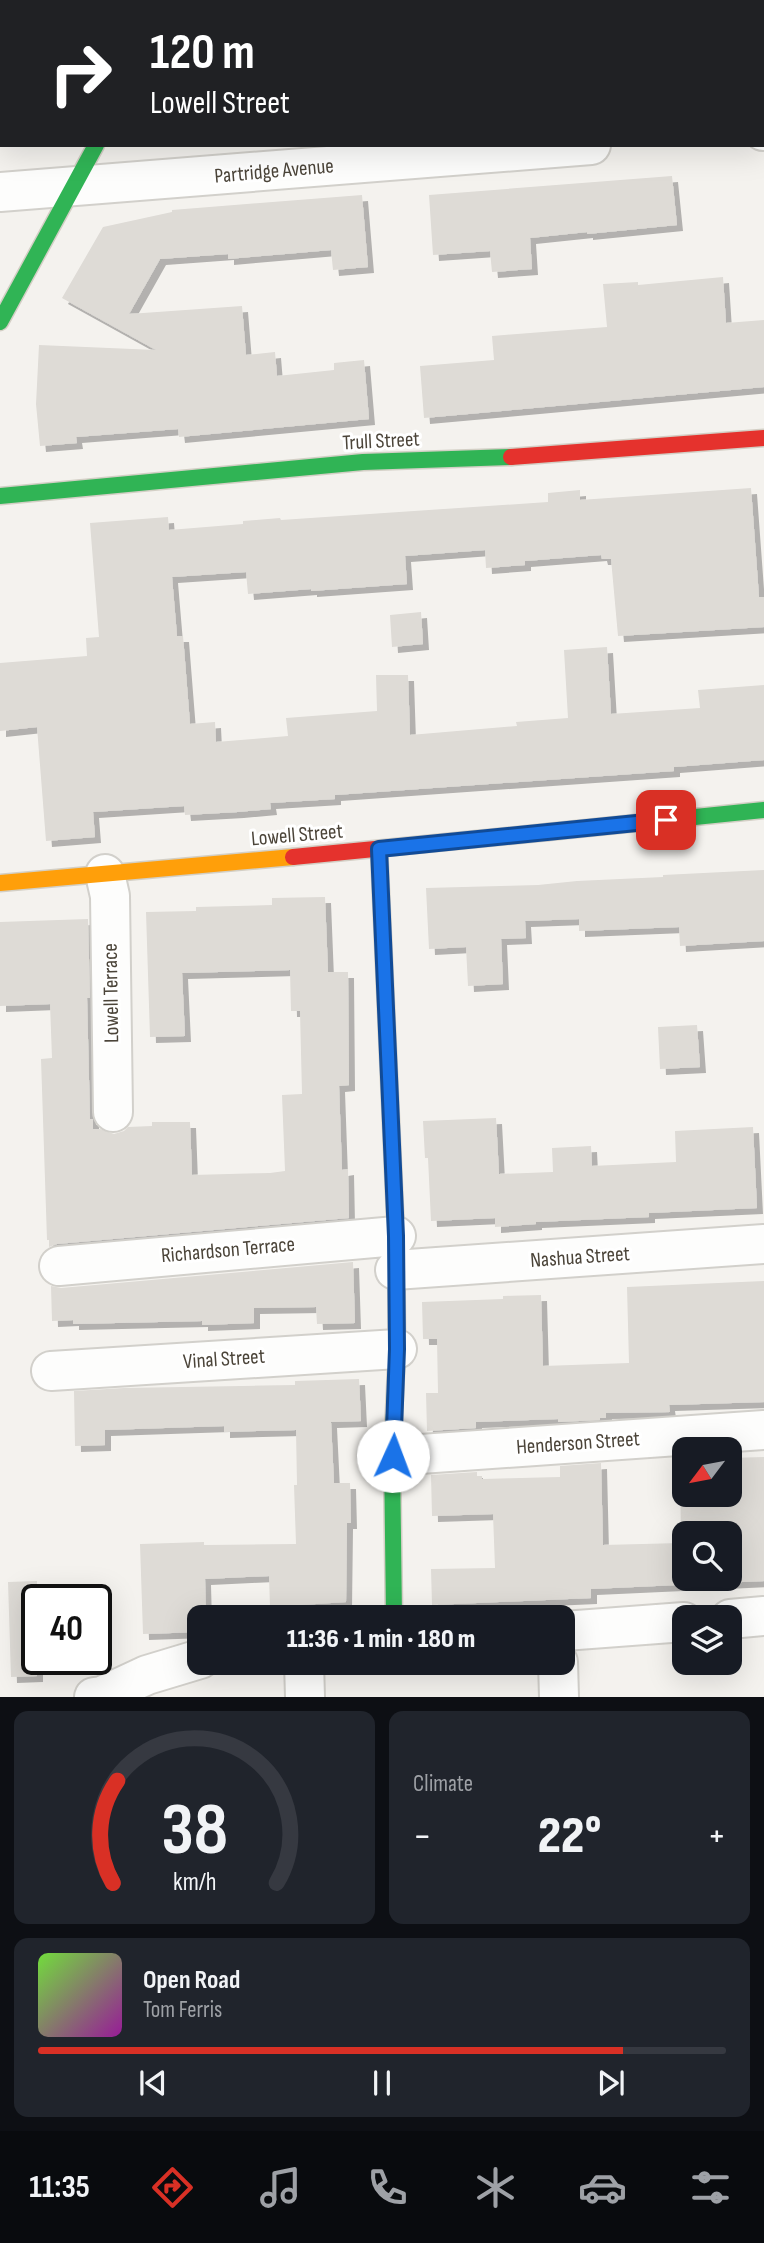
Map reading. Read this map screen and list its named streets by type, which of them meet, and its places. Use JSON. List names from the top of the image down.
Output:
{
  "streets": {
    "street": [
      "Partridge Avenue",
      "Trull Street",
      "Lowell Street",
      "Lowell Terrace",
      "Richardson Terrace",
      "Nashua Street",
      "Vinal Street",
      "Henderson Street"
    ]
  },
  "crossings": [
    ["Lowell Street", "Lowell Terrace"],
    ["Richardson Terrace", "Nashua Street"]
  ],
  "north": "bottom left",
  "page": {
    "turn": ["120 m", "Lowell Street"],
    "limit": "40",
    "trip": "11:36 · 1 min · 180 m",
    "tile": "Climate",
    "heat": ["−", "22°", "+"],
    "song": ["Open Road", "Tom Ferris"],
    "tabs": "11:35",
    "gauge": ["38", "km/h"]
  }
}
